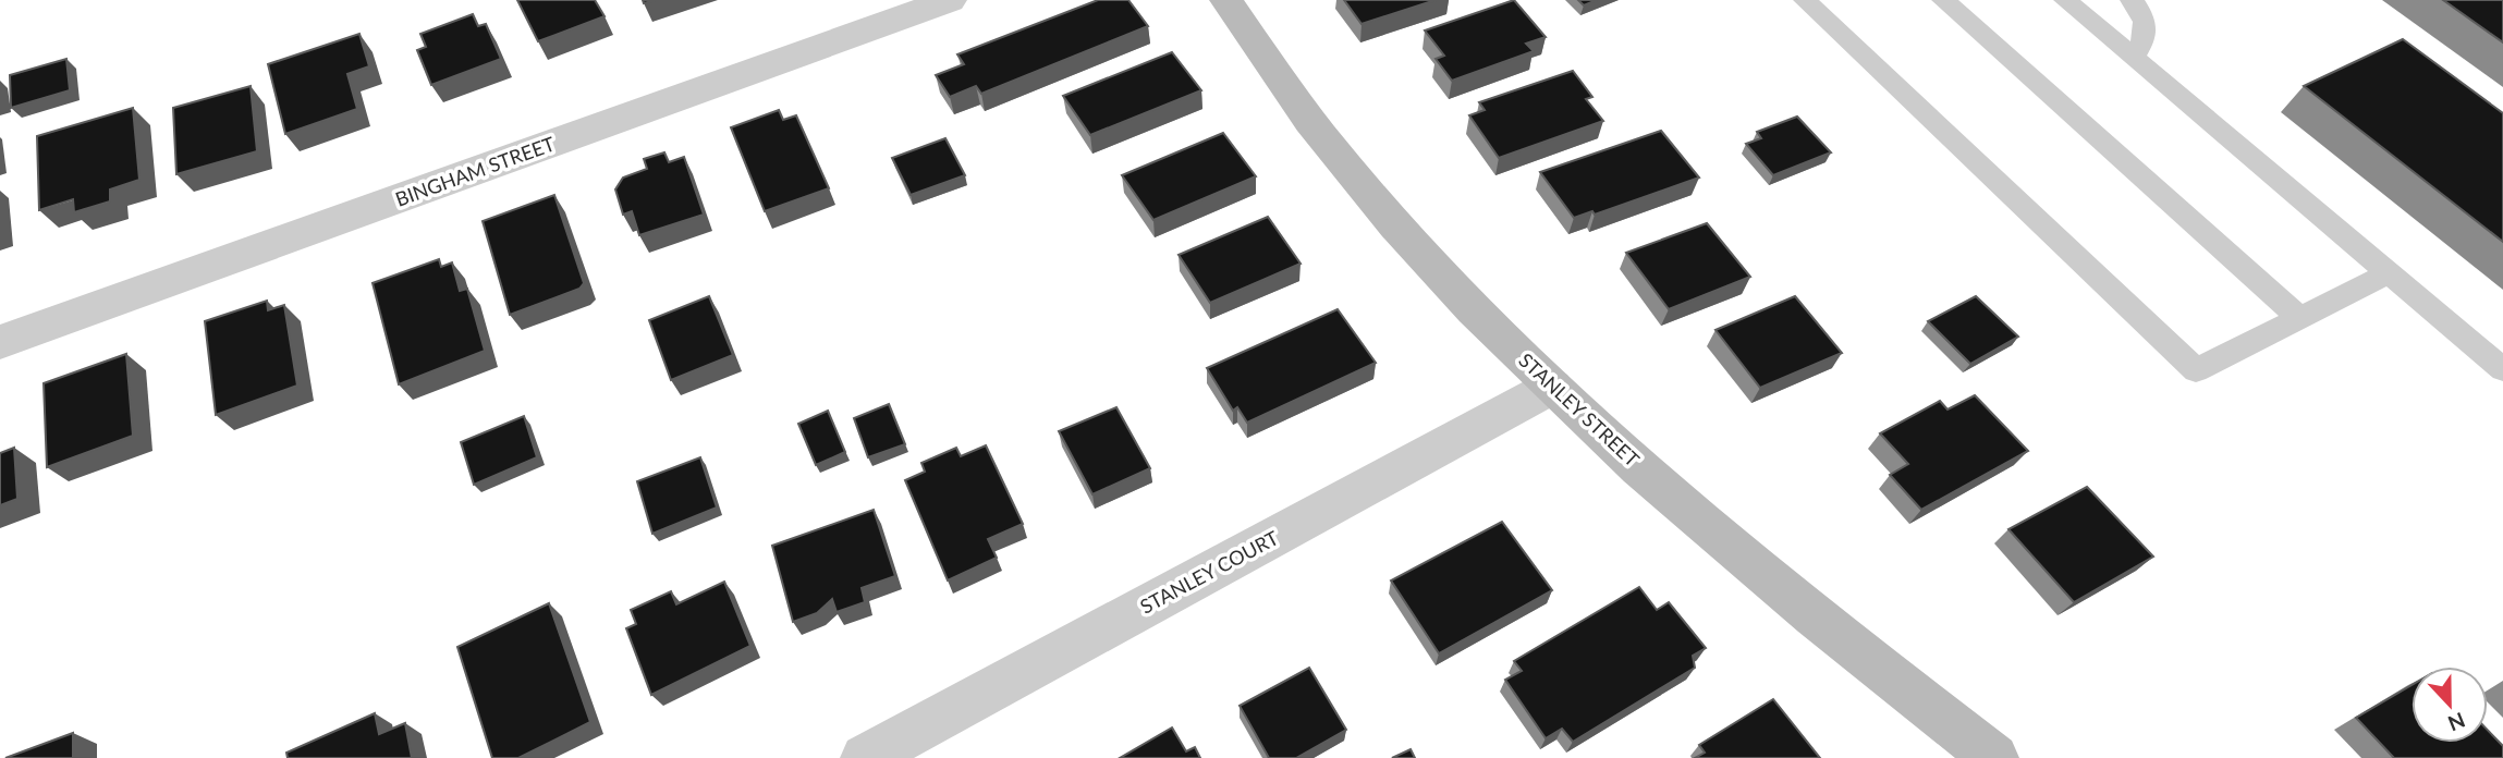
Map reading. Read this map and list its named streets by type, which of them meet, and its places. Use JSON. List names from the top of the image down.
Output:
{
  "streets": {
    "main road": ["STANLEY STREET"],
    "street": ["BINGHAM STREET", "STANLEY COURT"]
  },
  "crossings": [
    ["STANLEY STREET", "STANLEY COURT"]
  ],
  "north": "bottom"
}
